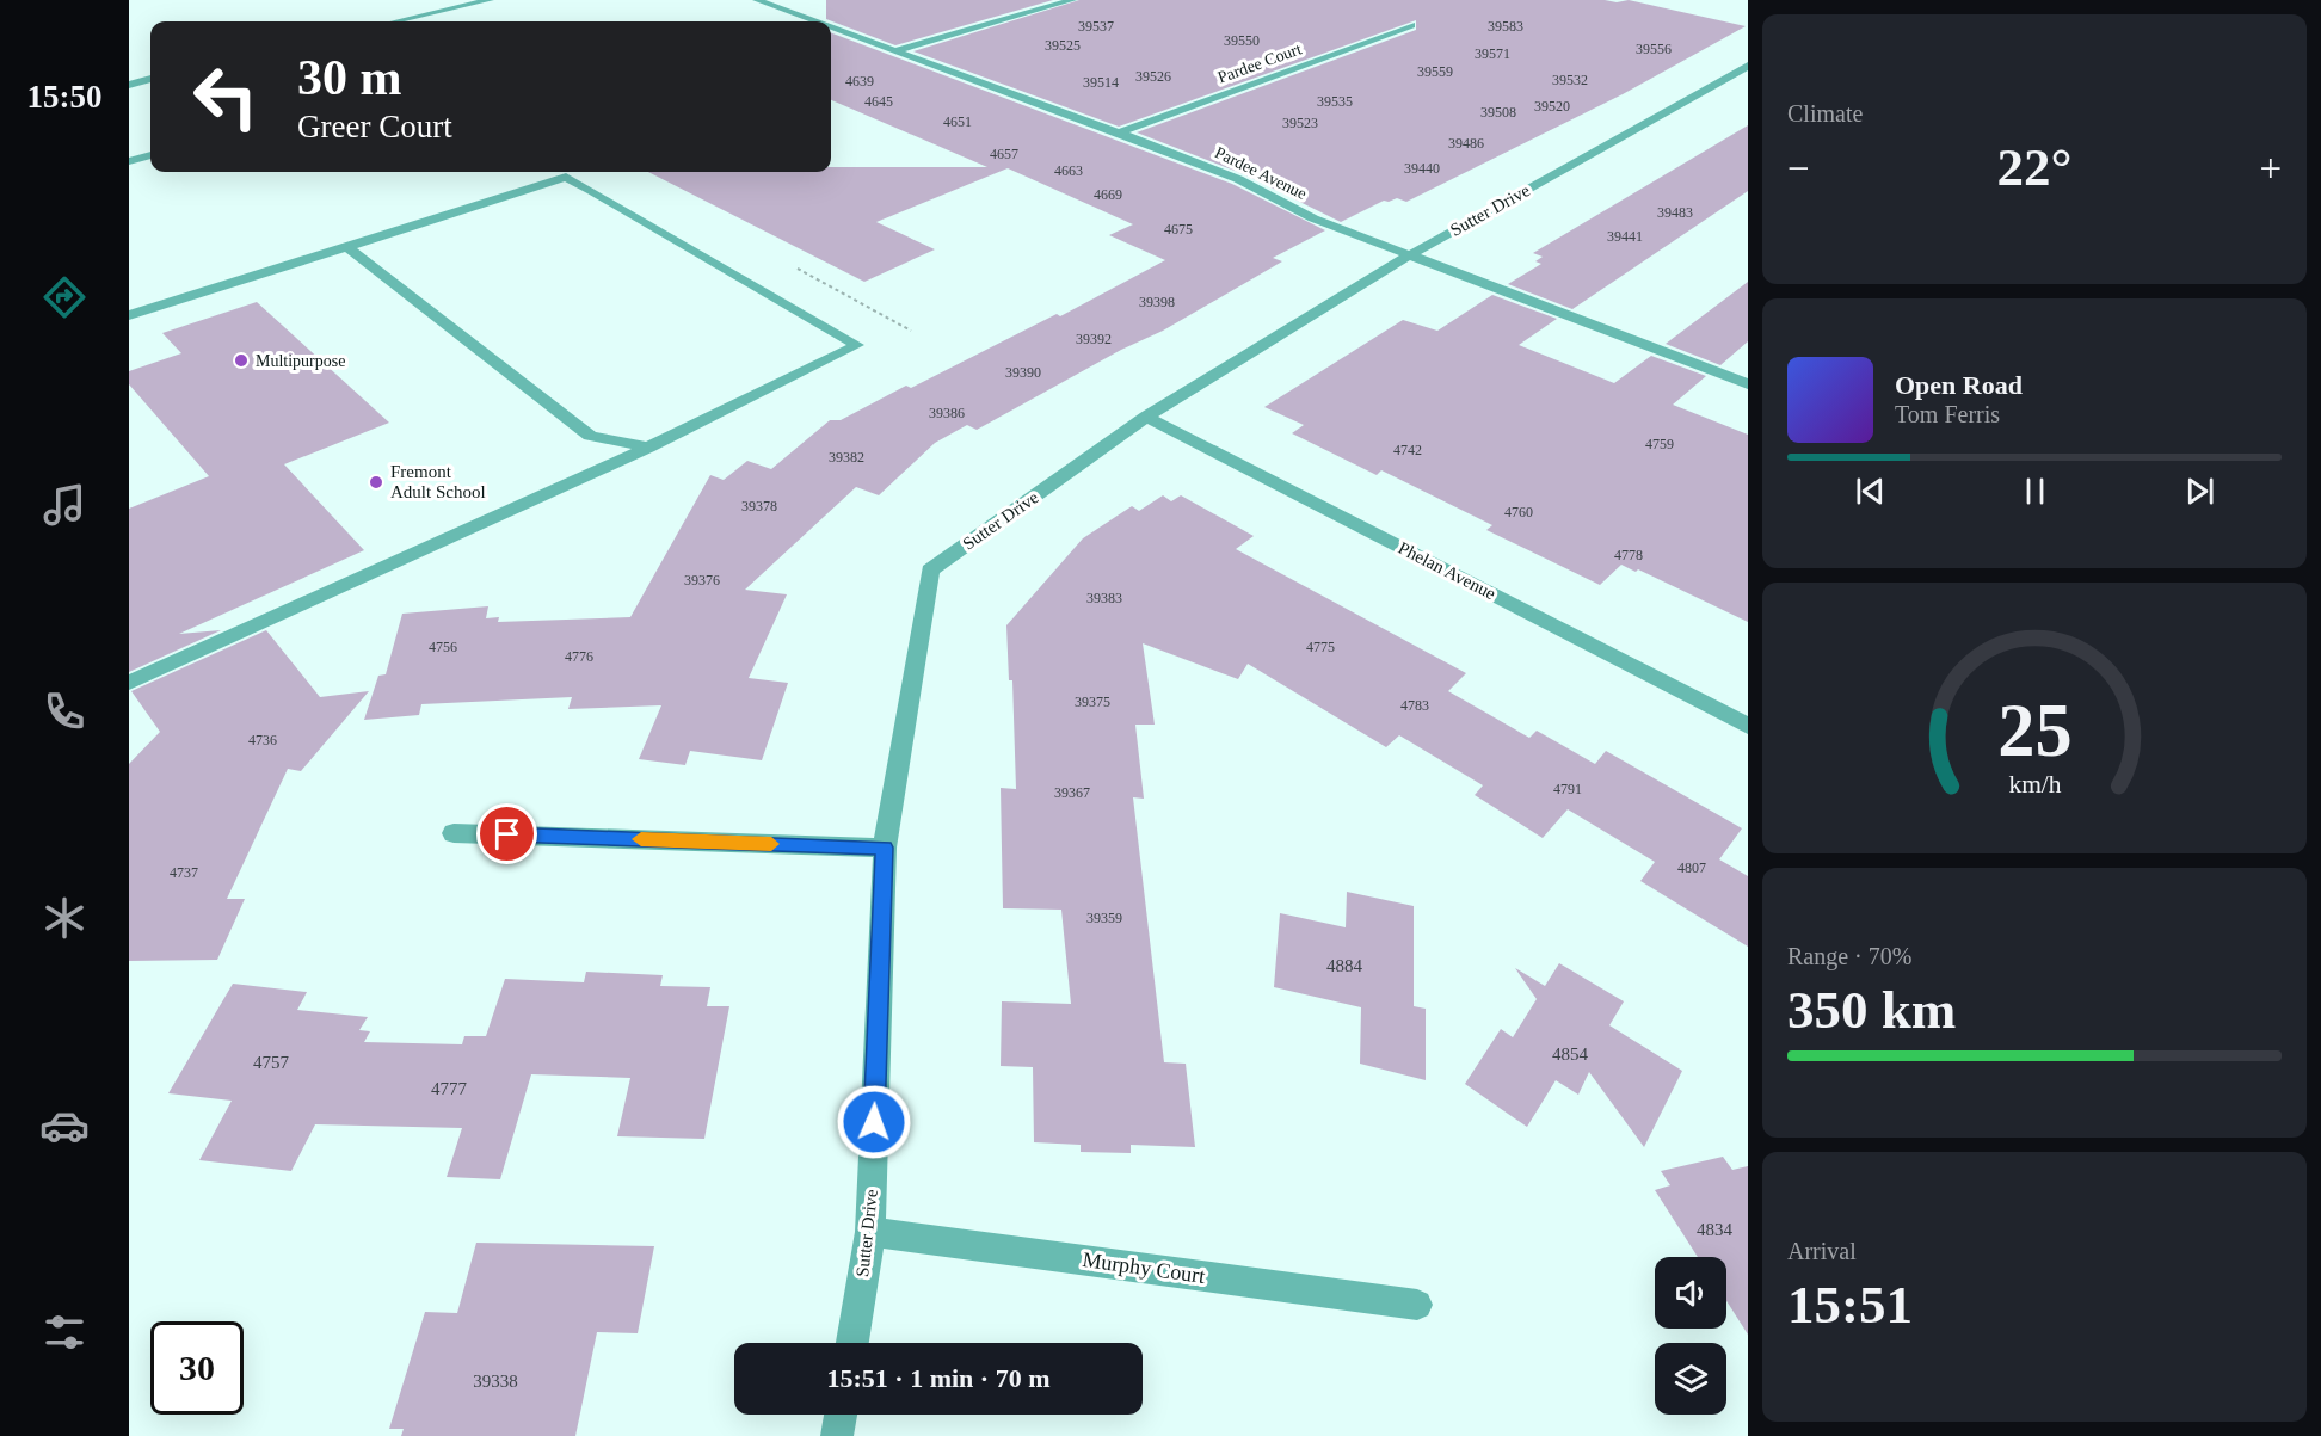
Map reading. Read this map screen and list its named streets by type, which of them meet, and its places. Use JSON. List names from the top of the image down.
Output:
{
  "streets": {
    "street": [
      "Pardee Court",
      "Pardee Avenue",
      "Sutter Drive",
      "Phelan Avenue",
      "Murphy Court"
    ]
  },
  "crossings": [
    ["Pardee Court", "Pardee Avenue"],
    ["Pardee Avenue", "Sutter Drive"],
    ["Sutter Drive", "Phelan Avenue"],
    ["Sutter Drive", "Murphy Court"]
  ],
  "places": ["Multipurpose", "Fremont Adult School"],
  "house_numbers": [
    "39537",
    "39583",
    "39550",
    "39525",
    "39556",
    "39571",
    "39559",
    "39526",
    "39532",
    "4639",
    "39514",
    "4645",
    "39535",
    "39520",
    "39508",
    "4651",
    "39523",
    "39486",
    "4657",
    "39440",
    "4663",
    "4669",
    "39483",
    "4675",
    "39441",
    "39398",
    "39392",
    "39390",
    "39386",
    "4759",
    "4742",
    "39382",
    "39378",
    "4760",
    "4778",
    "39376",
    "39383",
    "4756",
    "4775",
    "4776",
    "39375",
    "4783",
    "4736",
    "4791",
    "39367",
    "4807",
    "4737",
    "39359",
    "4884",
    "4854",
    "4757",
    "4777",
    "4834",
    "39338"
  ],
  "page": {
    "tabs": "15:50",
    "tile": [
      "Climate",
      ["Range · 70%", "350 km"],
      ["Arrival", "15:51"]
    ],
    "turn": ["30 m", "Greer Court"],
    "heat": ["−", "22°", "+"],
    "song": ["Open Road", "Tom Ferris"],
    "limit": "30",
    "trip": "15:51 · 1 min · 70 m",
    "gauge": ["25", "km/h"]
  }
}
